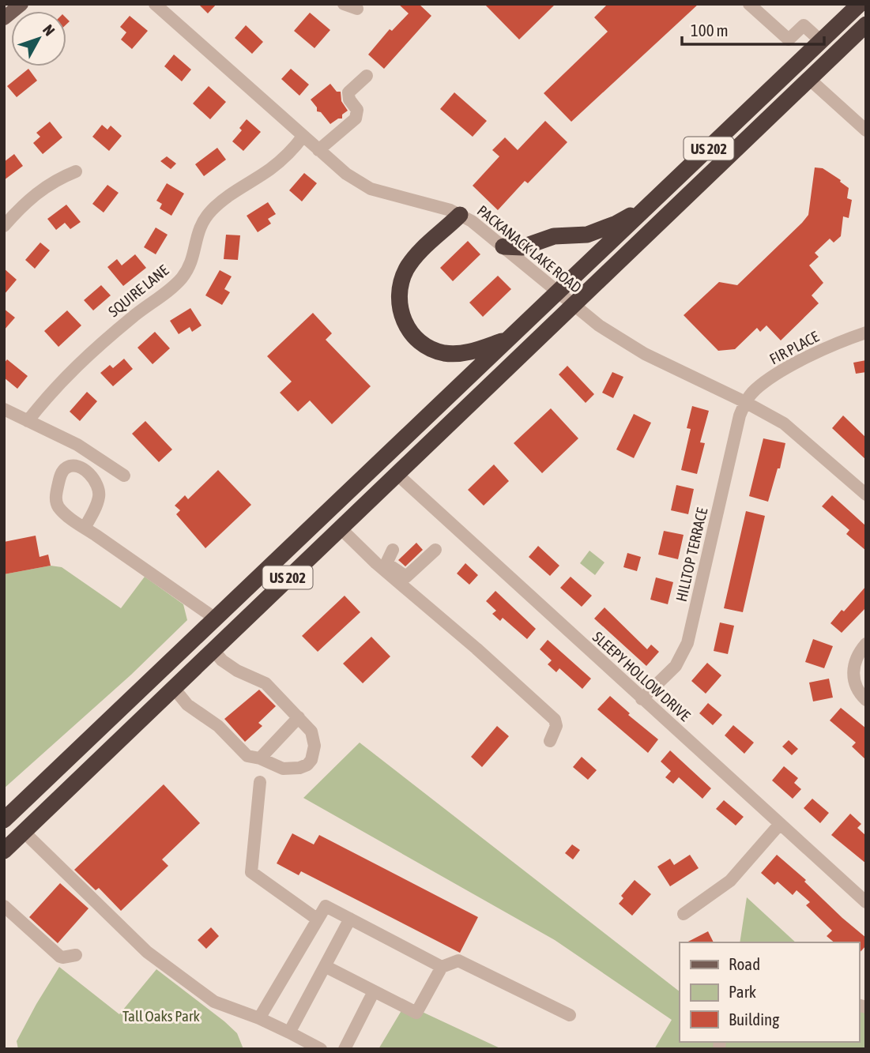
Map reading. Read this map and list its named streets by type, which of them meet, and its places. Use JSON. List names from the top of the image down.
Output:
{
  "streets": {
    "highway": ["US 202"],
    "street": [
      "PACKANACK LAKE ROAD",
      "SQUIRE LANE",
      "FIR PLACE",
      "HILLTOP TERRACE",
      "SLEEPY HOLLOW DRIVE"
    ]
  },
  "crossings": [
    ["US 202", "PACKANACK LAKE ROAD"],
    ["US 202", "SLEEPY HOLLOW DRIVE"],
    ["PACKANACK LAKE ROAD", "SQUIRE LANE"],
    ["PACKANACK LAKE ROAD", "FIR PLACE"],
    ["PACKANACK LAKE ROAD", "HILLTOP TERRACE"],
    ["FIR PLACE", "HILLTOP TERRACE"],
    ["HILLTOP TERRACE", "SLEEPY HOLLOW DRIVE"]
  ],
  "parks": ["Tall Oaks Park"],
  "legend": ["Road", "Park", "Building"],
  "scale_bar": "100 m",
  "north": "top right"
}
